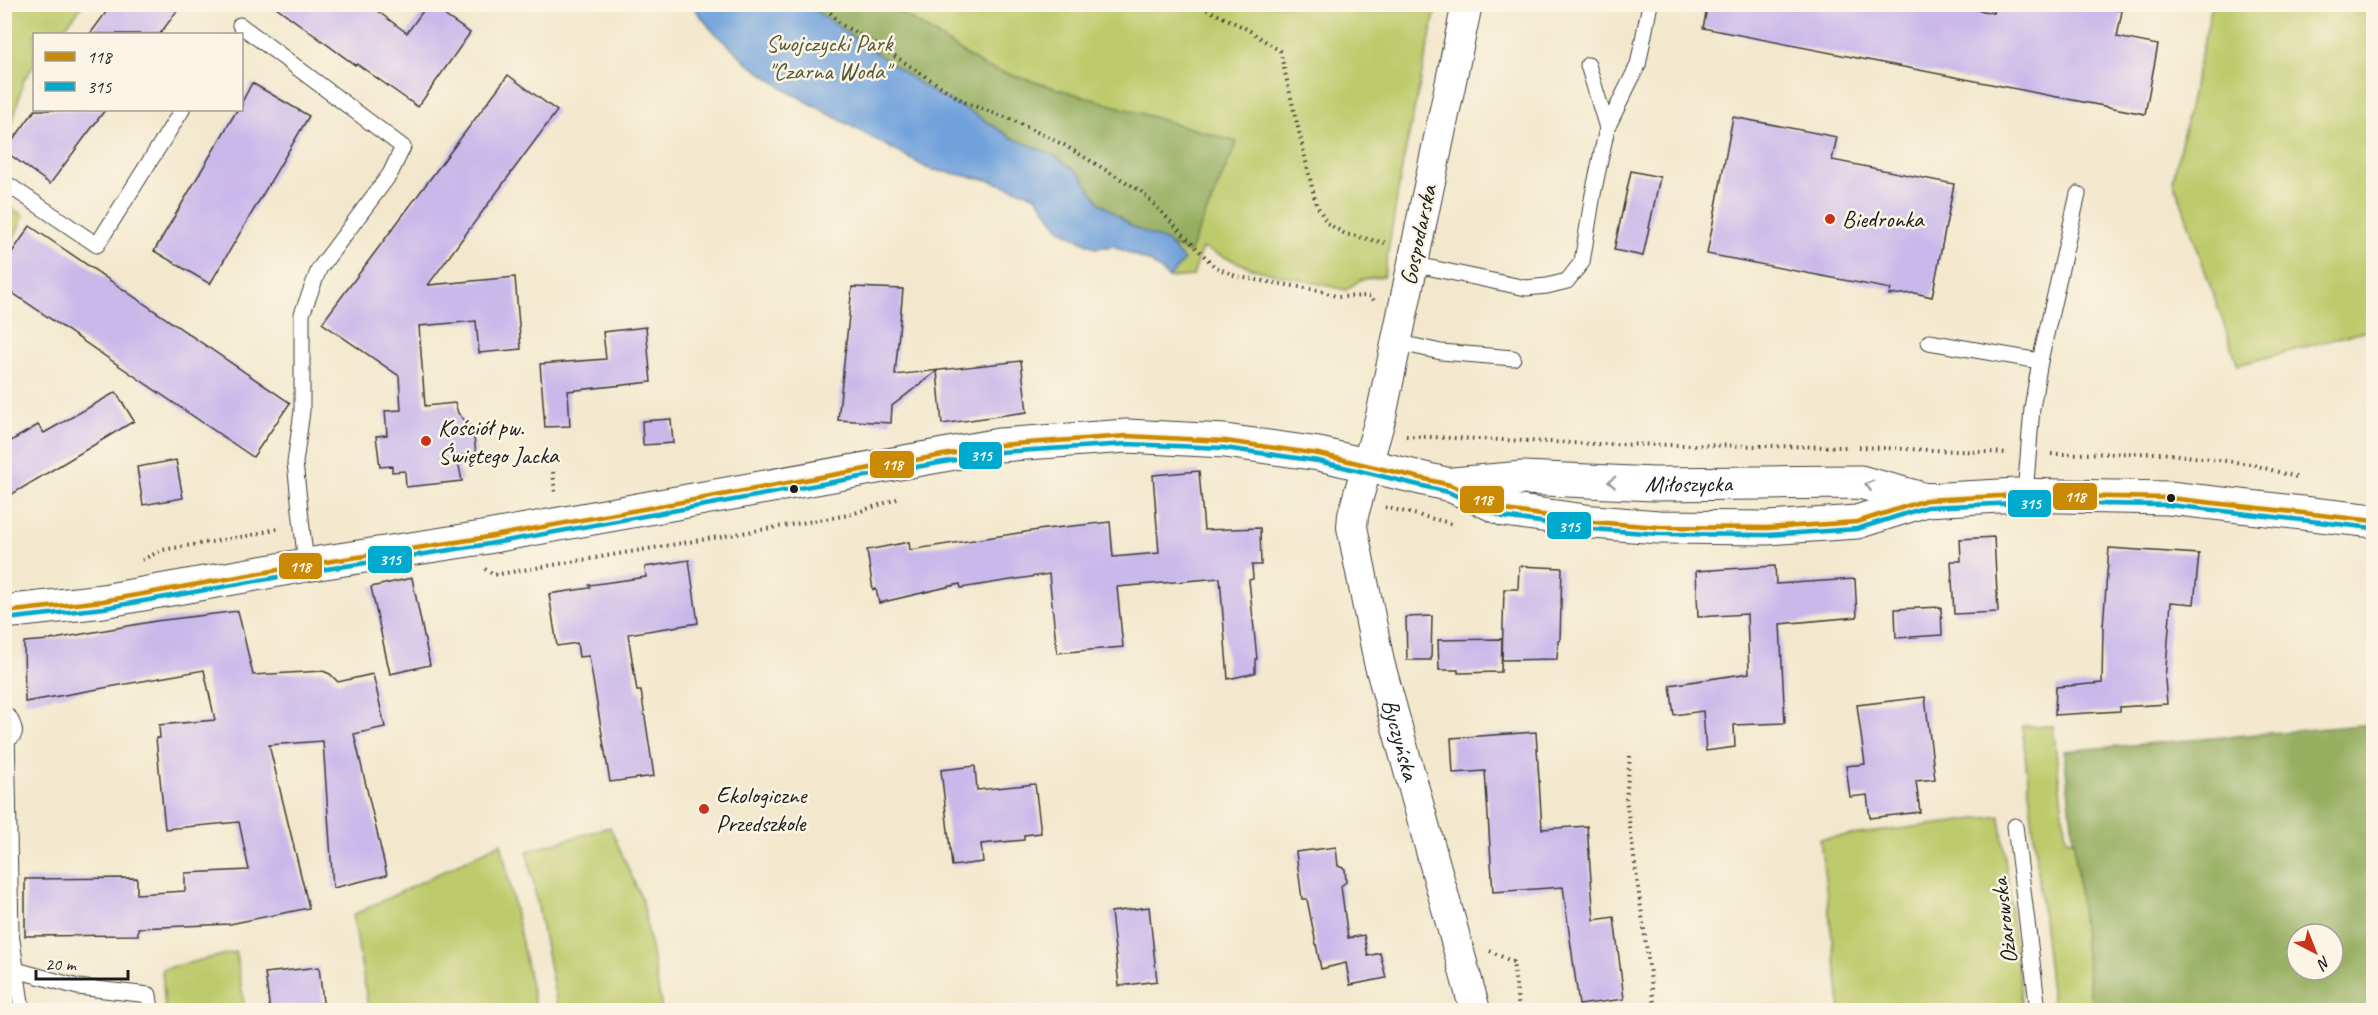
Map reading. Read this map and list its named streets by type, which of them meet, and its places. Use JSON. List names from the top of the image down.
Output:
{
  "streets": {
    "street": ["Gospodarska", "Miłoszycka", "Byczyńska"],
    "lane": ["Ożarowska"]
  },
  "crossings": [
    ["Gospodarska", "Miłoszycka"],
    ["Gospodarska", "Byczyńska"],
    ["Miłoszycka", "Byczyńska"]
  ],
  "parks": ["Swojczycki Park \"Czarna Woda\""],
  "places": ["Biedronka", "Kościół pw. Świętego Jacka", "Ekologiczne Przedszkole"],
  "lines": ["transit line 118", "transit line 315"],
  "legend": ["118", "315"],
  "scale_bar": "20 m",
  "north": "bottom right"
}
